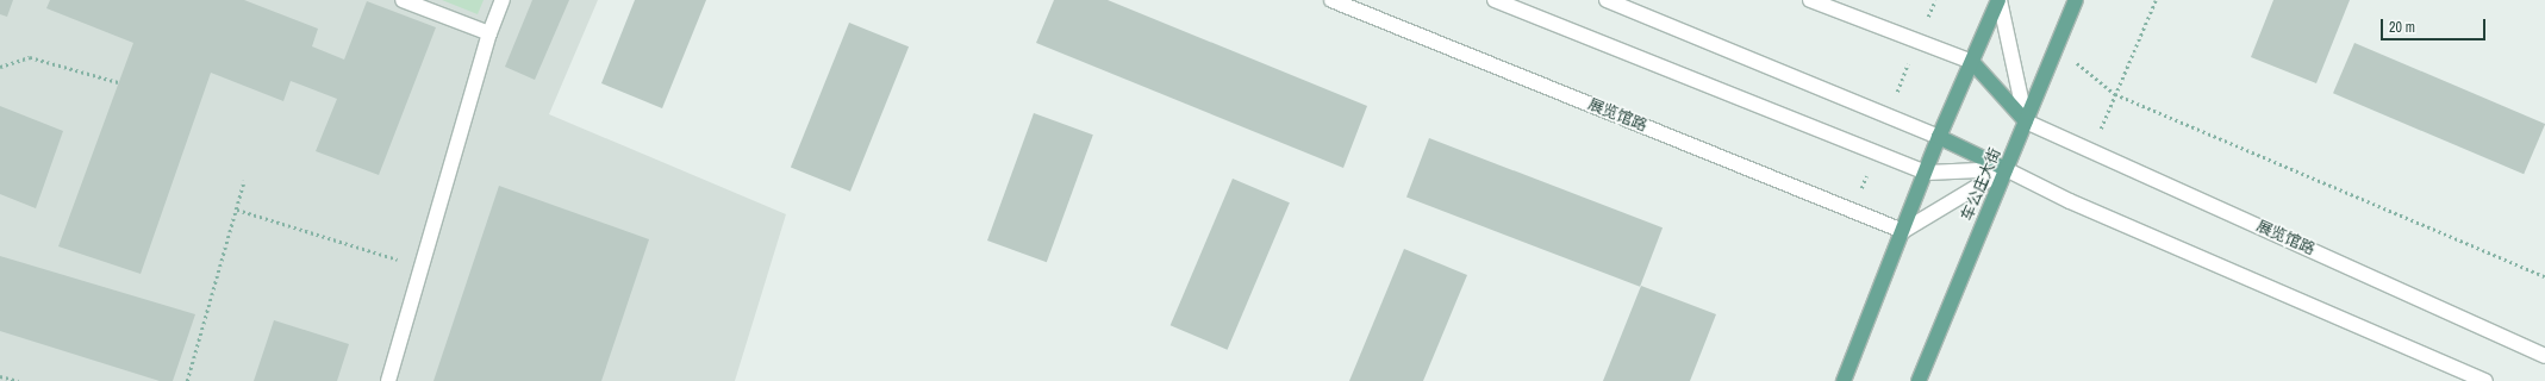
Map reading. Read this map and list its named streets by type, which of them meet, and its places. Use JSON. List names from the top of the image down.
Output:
{
  "streets": {
    "main road": ["展览馆路", "车公庄大街"]
  },
  "crossings": [
    ["展览馆路", "车公庄大街"]
  ],
  "scale_bar": "20 m"
}
